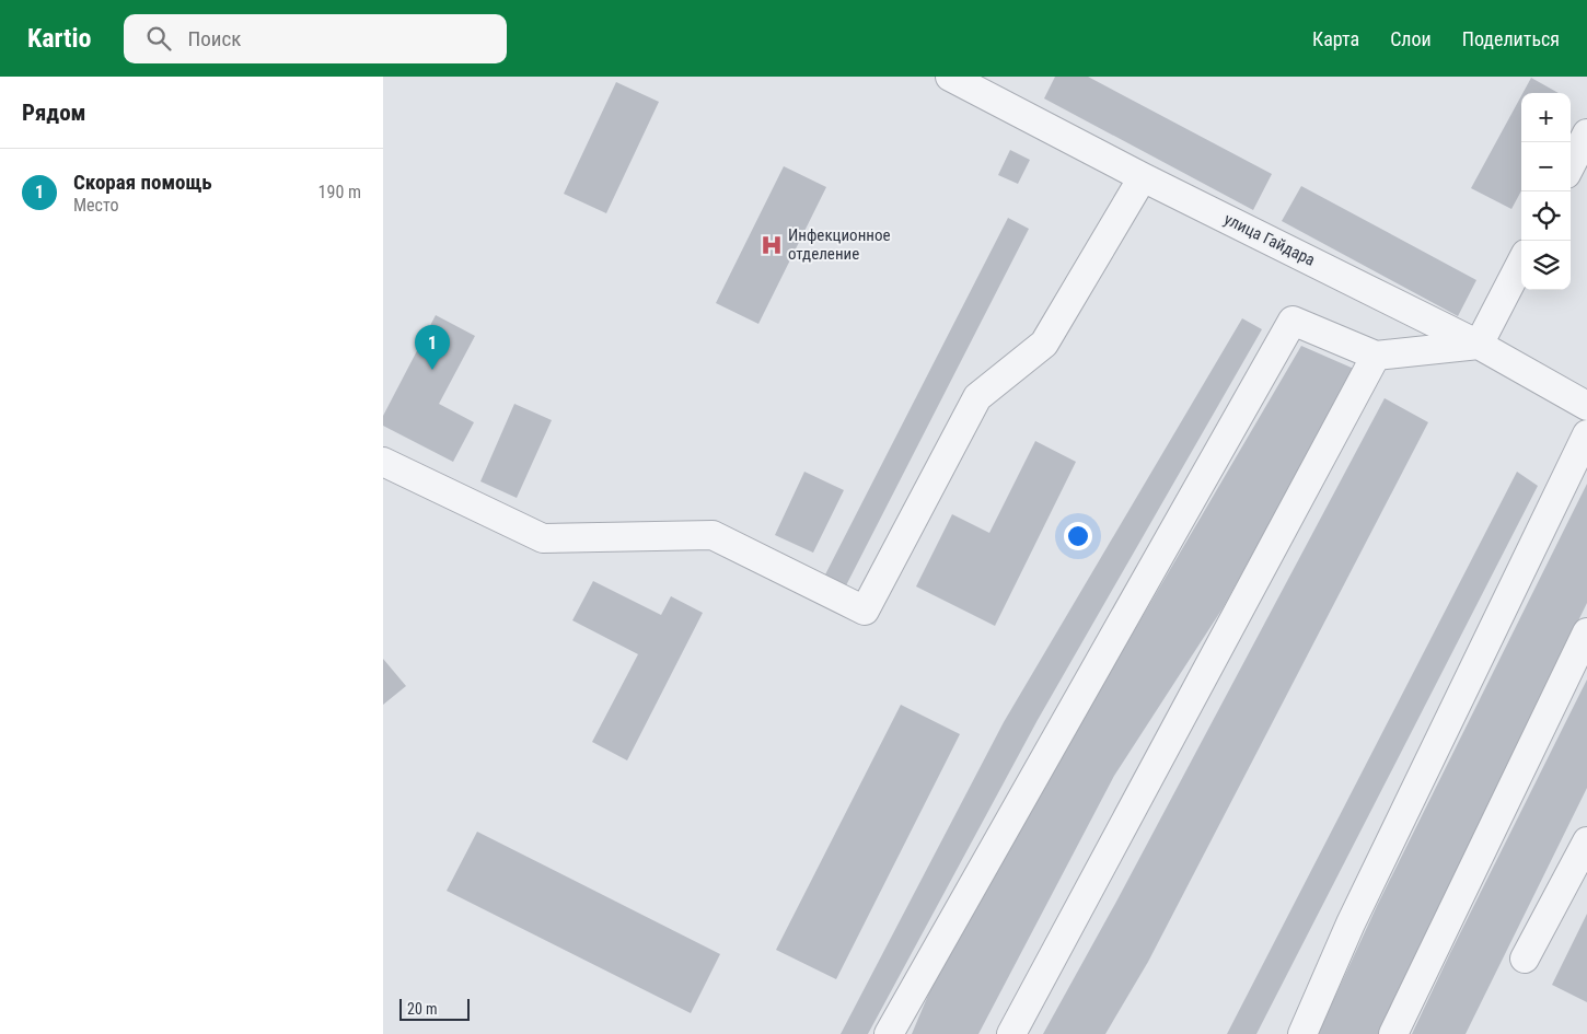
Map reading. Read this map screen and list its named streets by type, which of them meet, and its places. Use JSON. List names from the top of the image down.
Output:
{
  "streets": {
    "street": ["улица Гайдара"]
  },
  "places": {
    "hospital": ["Инфекционное отделение"]
  },
  "scale_bar": "20 m",
  "page": {
    "header": "Kartio",
    "search": "Поиск",
    "nav": ["Карта", "Слои", "Поделиться"],
    "heading": "Рядом",
    "map_buttons": ["+", "−"],
    "list": [
      {
        "mark": "1",
        "name": "Скорая помощь",
        "note": "Место",
        "value": "190 m"
      }
    ],
    "pins": "1",
    "scale": "20 m"
  }
}
